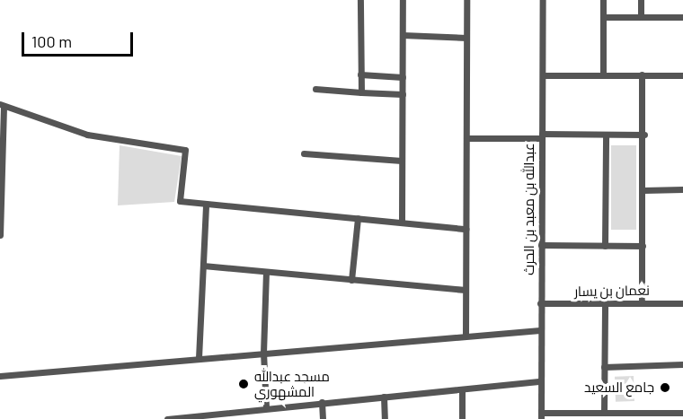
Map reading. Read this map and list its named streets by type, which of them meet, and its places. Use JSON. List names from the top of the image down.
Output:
{
  "streets": {
    "street": ["عبدالله بن معبد بن الحرث", "نعمان بن يسار"]
  },
  "crossings": [
    ["عبدالله بن معبد بن الحرث", "نعمان بن يسار"]
  ],
  "places": ["مسجد عبدالله المشهوري", "جامع السعيد"],
  "scale_bar": "100 m"
}
